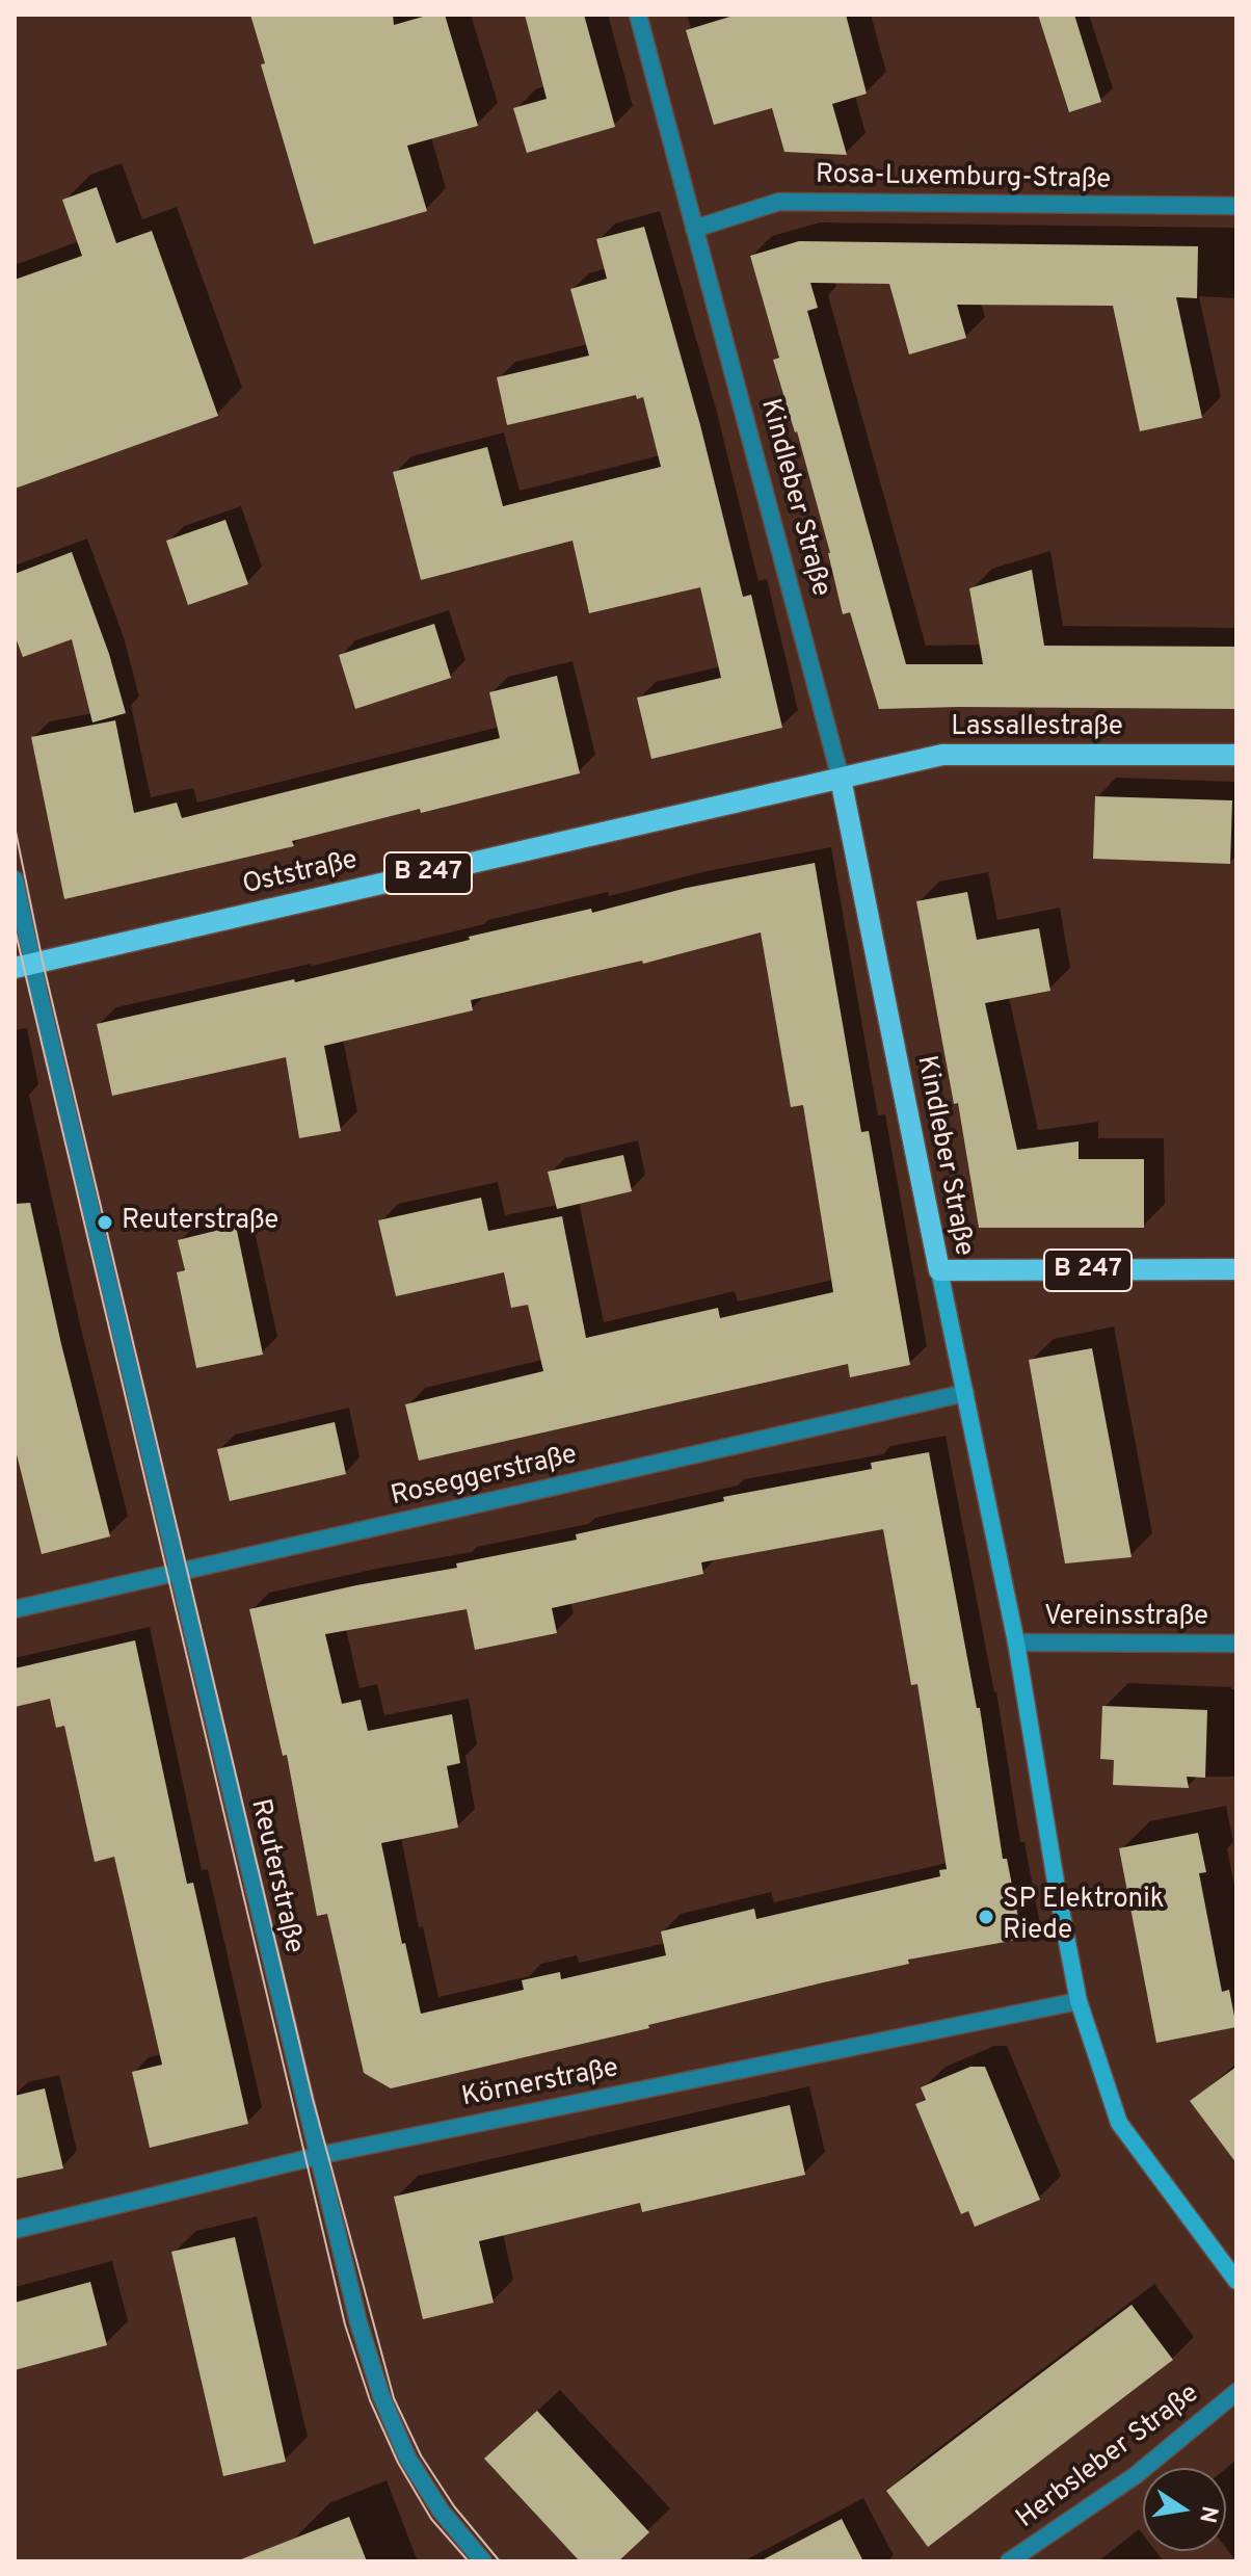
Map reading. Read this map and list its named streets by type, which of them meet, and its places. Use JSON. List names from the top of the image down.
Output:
{
  "streets": {
    "main road": [
      "Kindleber Straße",
      "Lassallestraße",
      "B 247",
      "Oststraße"
    ],
    "street": [
      "Rosa-Luxemburg-Straße",
      "Roseggerstraße",
      "Vereinsstraße",
      "Reuterstraße",
      "Körnerstraße",
      "Herbsleber Straße"
    ]
  },
  "crossings": [
    ["Rosa-Luxemburg-Straße", "Kindleber Straße"],
    ["Kindleber Straße", "Lassallestraße"],
    ["Kindleber Straße", "B 247"],
    ["Kindleber Straße", "Oststraße"],
    ["Kindleber Straße", "Roseggerstraße"],
    ["Kindleber Straße", "Vereinsstraße"],
    ["Kindleber Straße", "Körnerstraße"],
    ["Lassallestraße", "Oststraße"],
    ["Oststraße", "Reuterstraße"],
    ["Roseggerstraße", "Reuterstraße"],
    ["Reuterstraße", "Körnerstraße"]
  ],
  "places": ["Reuterstraße", "SP Elektronik Riede"],
  "north": "right"
}
